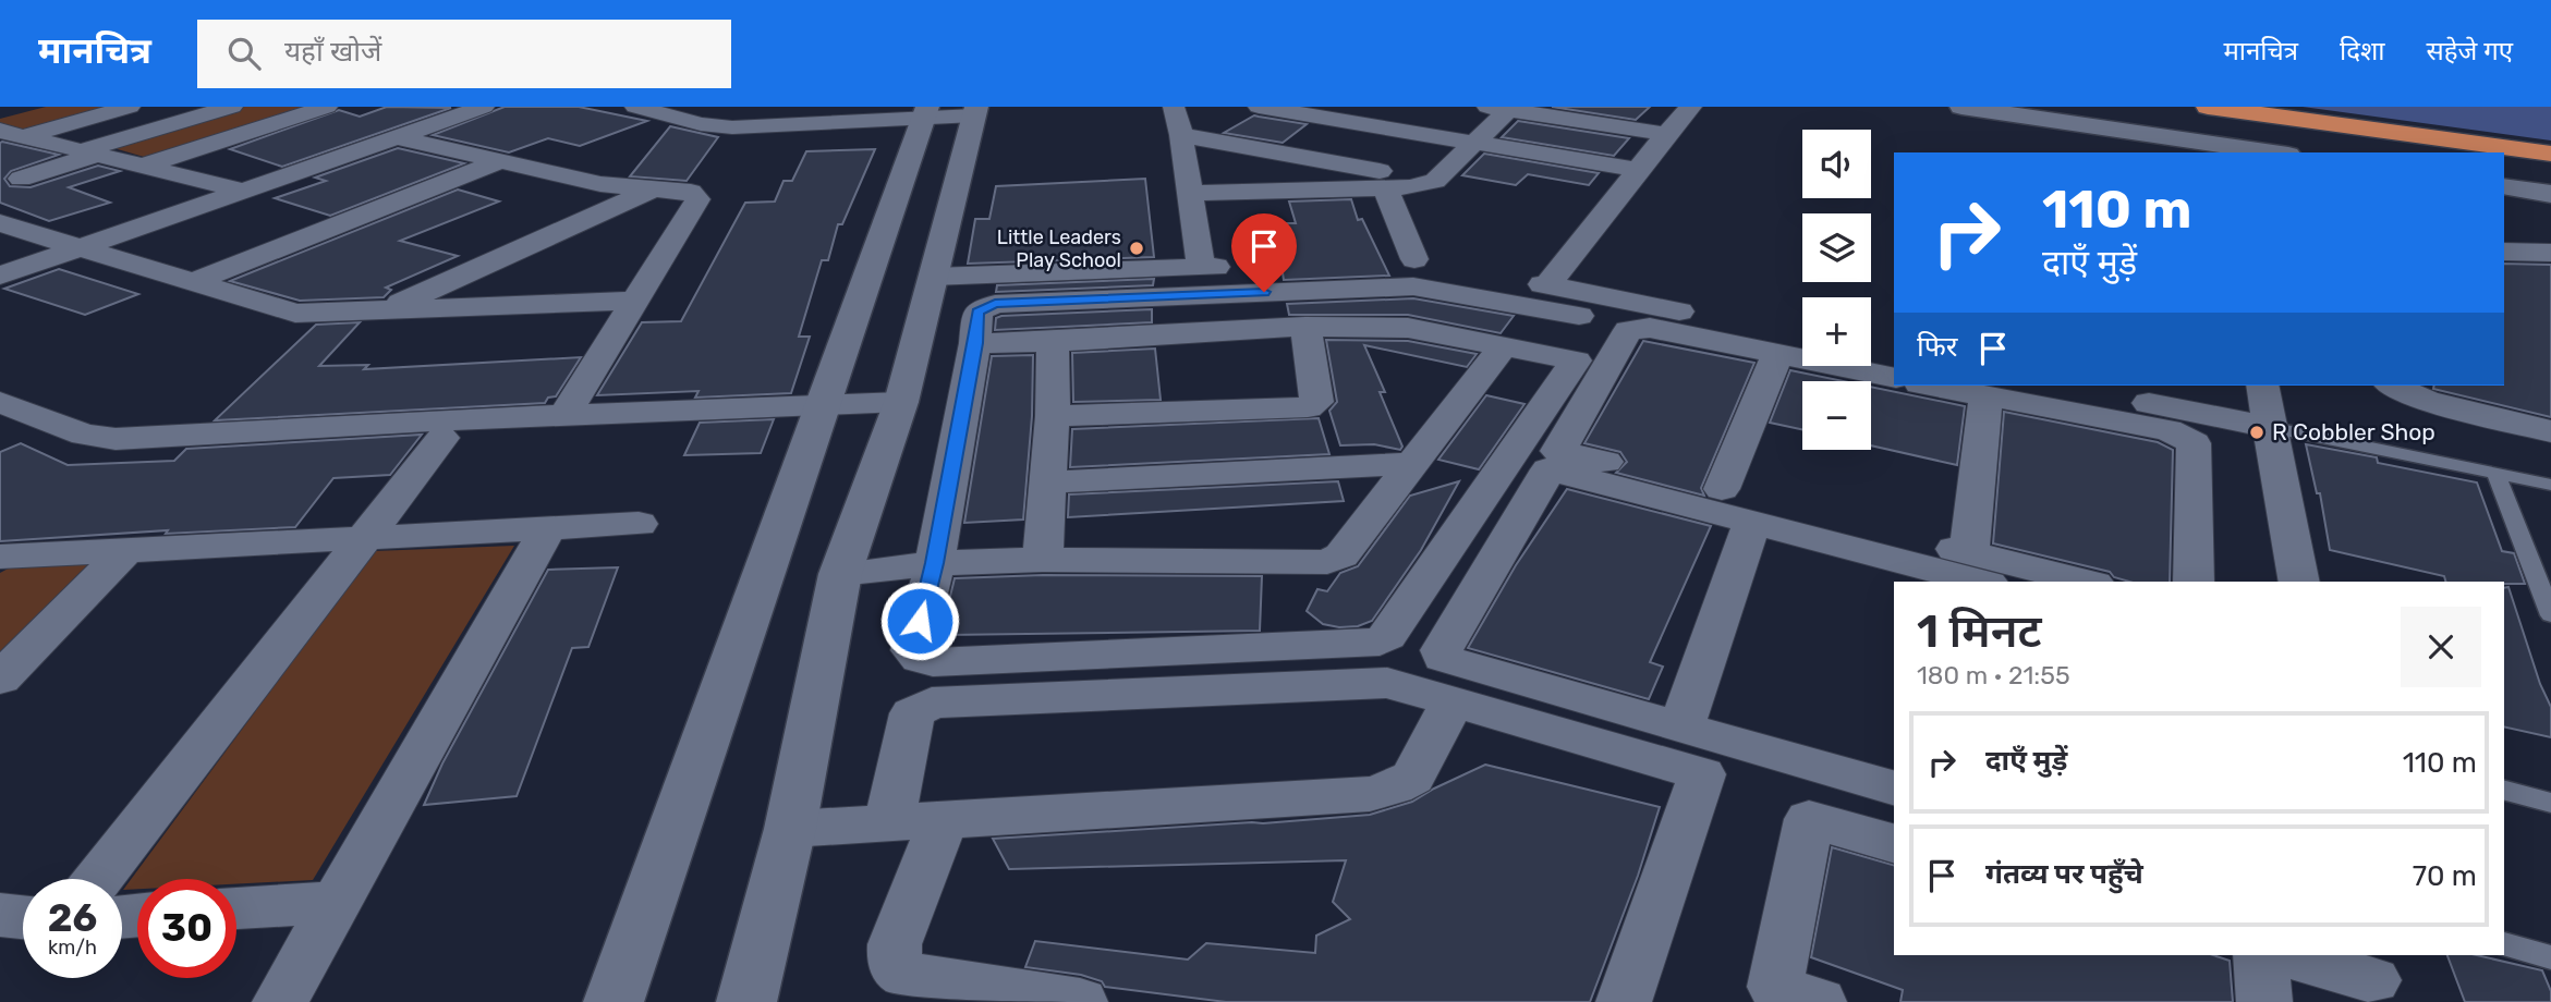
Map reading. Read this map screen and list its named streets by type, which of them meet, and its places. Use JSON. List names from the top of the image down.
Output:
{
  "places": ["Little Leaders Play School", "R Cobbler Shop"],
  "page": {
    "header": "मानचित्र",
    "search": "यहाँ खोजें",
    "nav": ["मानचित्र", "दिशा", "सहेजे गए"],
    "map_buttons": ["+", "−"],
    "turn": ["110 m", "दाएँ मुड़ें"],
    "then": "फिर",
    "heading": ["1 मिनट", "180 m · 21:55"],
    "list": [
      {
        "name": "दाएँ मुड़ें",
        "value": "110 m"
      },
      {
        "name": "गंतव्य पर पहुँचे",
        "value": "70 m"
      }
    ],
    "speed": "26 km/h",
    "limit": "30"
  }
}
